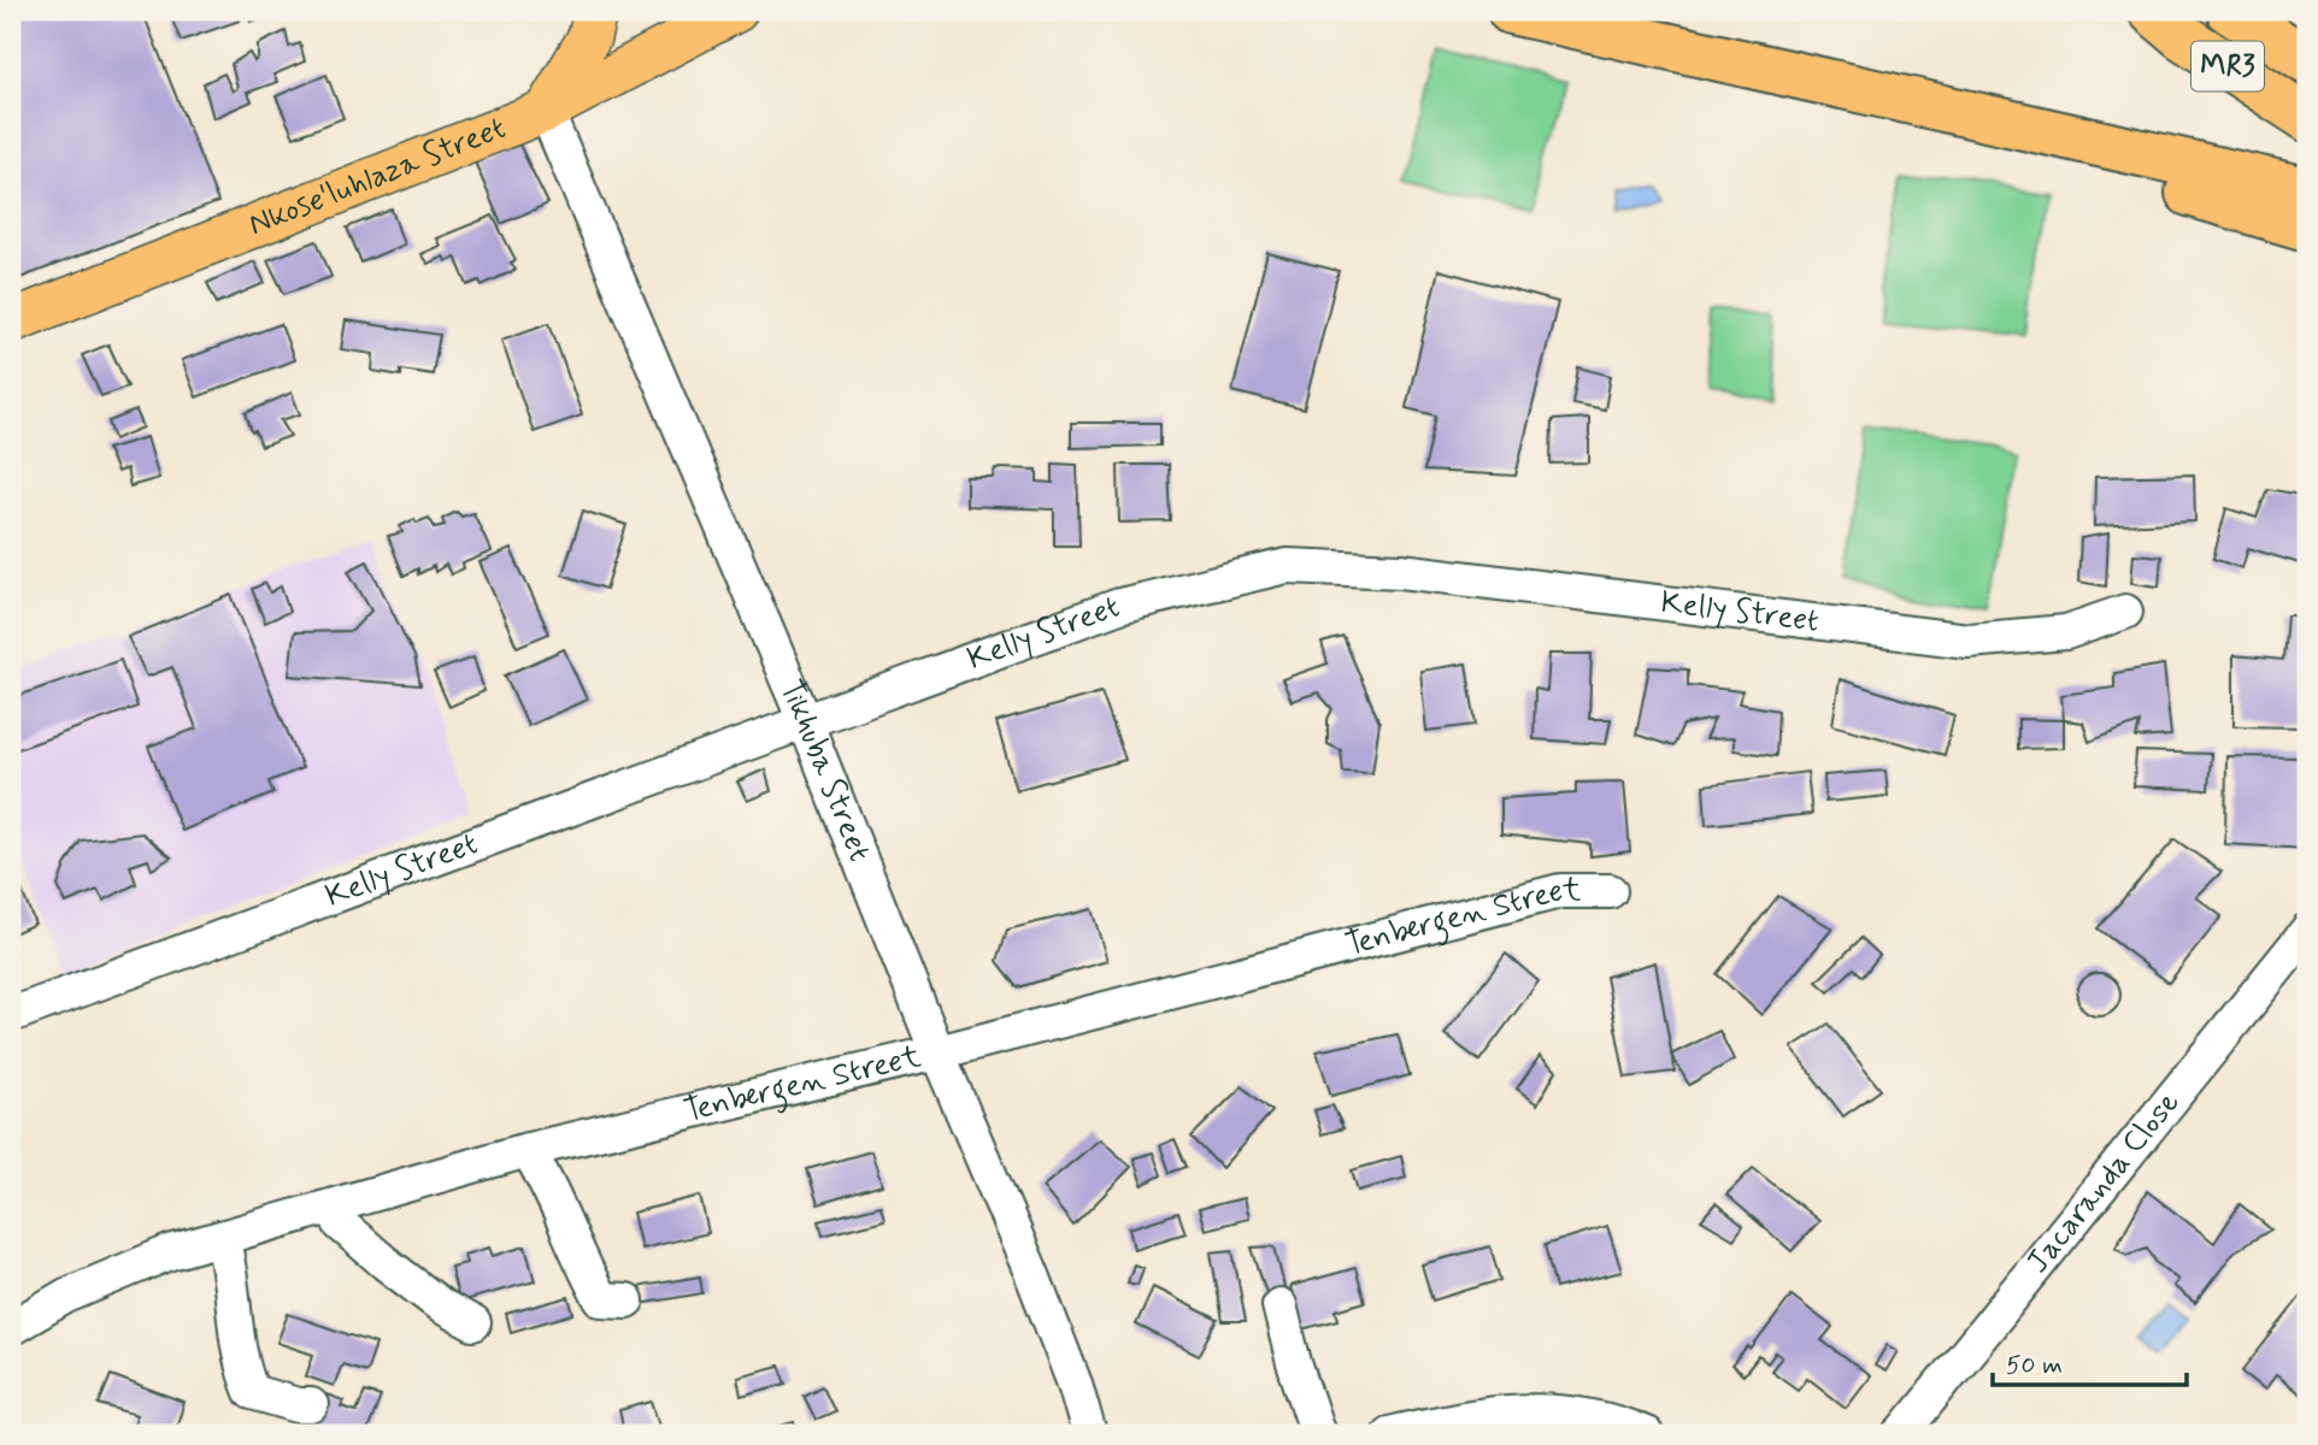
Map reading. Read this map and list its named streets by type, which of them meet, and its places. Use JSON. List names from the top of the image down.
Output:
{
  "streets": {
    "highway": ["MR3"],
    "main road": ["Nkose'luhlaza Street"],
    "street": [
      "Kelly Street",
      "Tikhuba Street",
      "Tenbergen Street",
      "Jacaranda Close"
    ]
  },
  "crossings": [
    ["Nkose'luhlaza Street", "Tikhuba Street"],
    ["Kelly Street", "Tikhuba Street"],
    ["Tikhuba Street", "Tenbergen Street"]
  ],
  "scale_bar": "50 m"
}
